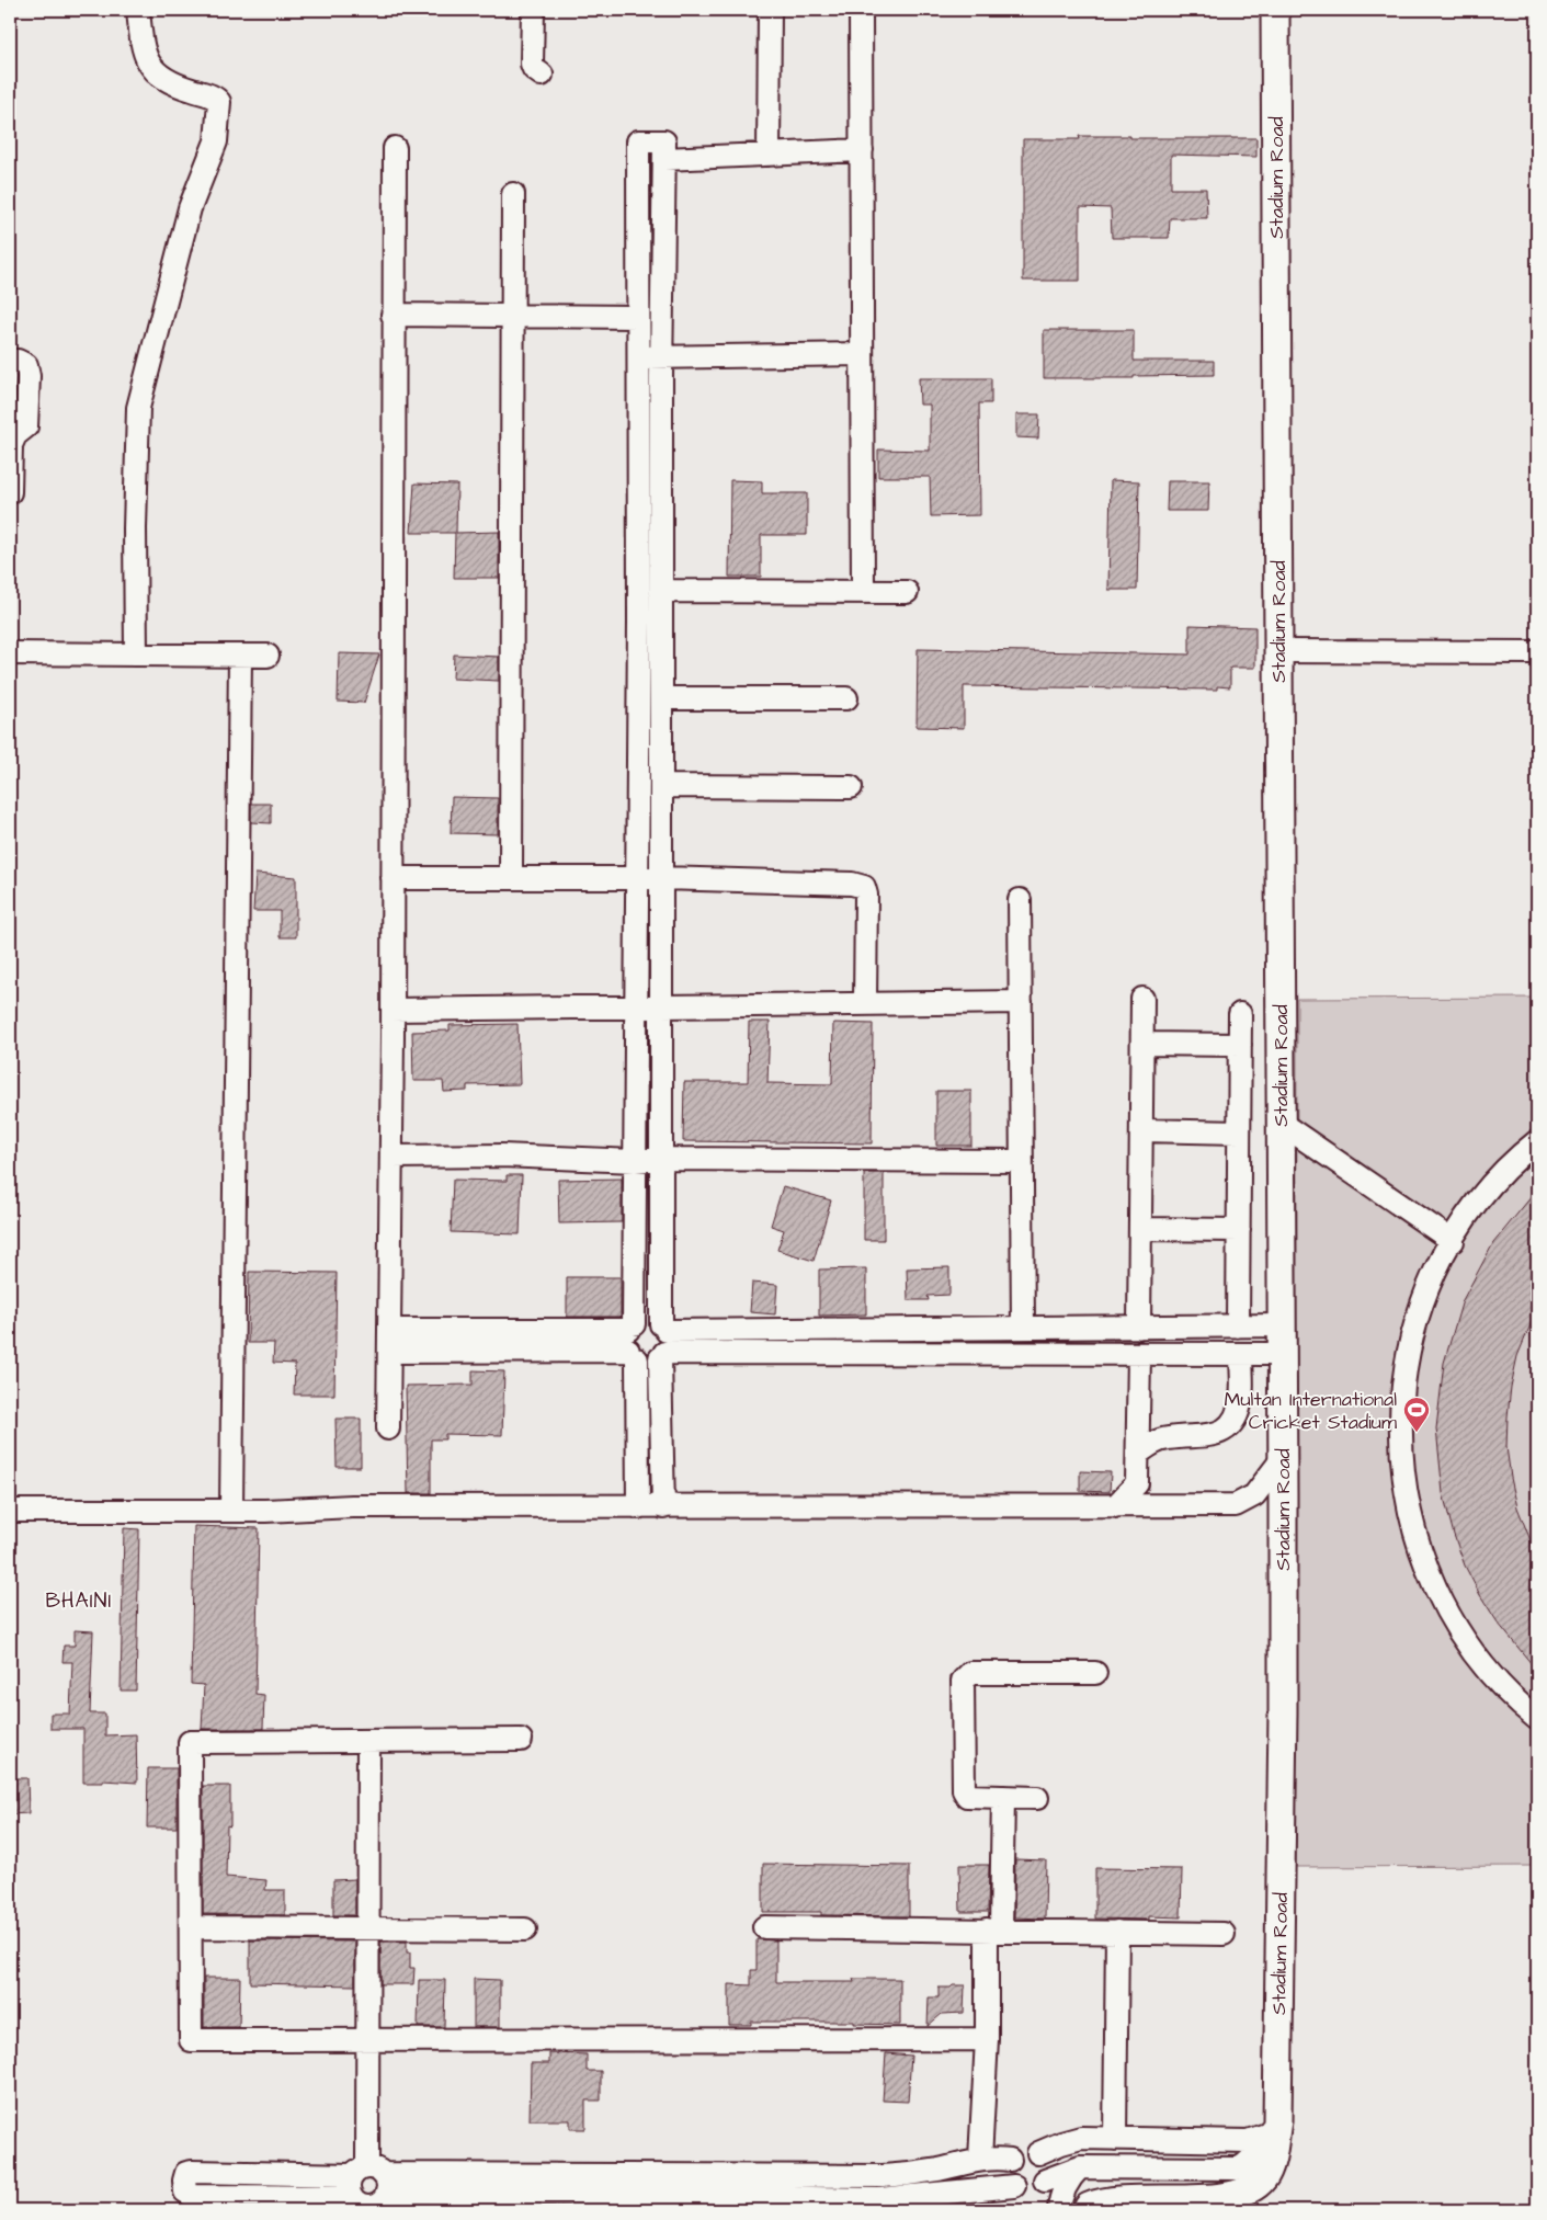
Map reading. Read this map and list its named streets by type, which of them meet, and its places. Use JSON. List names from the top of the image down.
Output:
{
  "streets": {
    "main road": ["Stadium Road"]
  },
  "districts": ["BHAINI"],
  "places": {
    "sports": ["Multan International Cricket Stadium"]
  }
}
